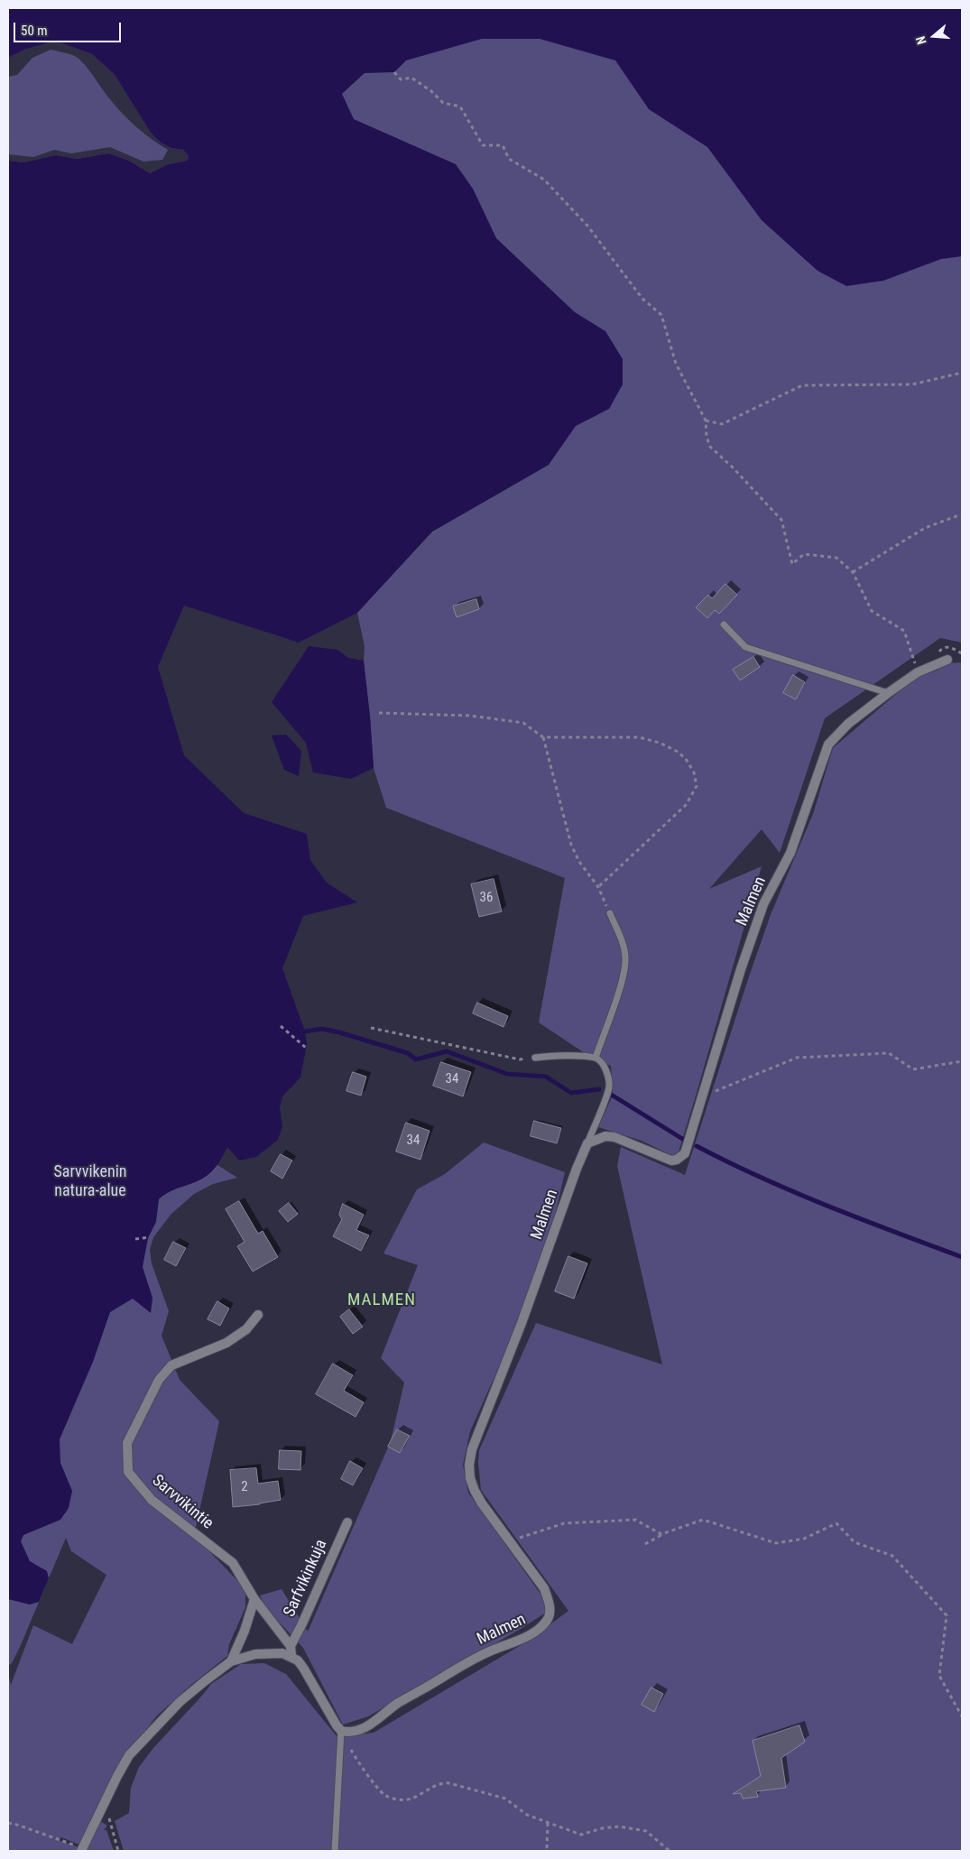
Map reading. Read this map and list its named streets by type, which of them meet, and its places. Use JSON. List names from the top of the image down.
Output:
{
  "streets": {
    "street": ["Malmen", "Sarvvikintie", "Sarfvikinkuja"]
  },
  "crossings": [
    ["Sarvvikintie", "Sarfvikinkuja"]
  ],
  "districts": ["MALMEN"],
  "parks": ["Sarvvikenin natura-alue"],
  "house_numbers": [
    "36",
    "34",
    "34",
    "2"
  ],
  "scale_bar": "50 m",
  "north": "left"
}
